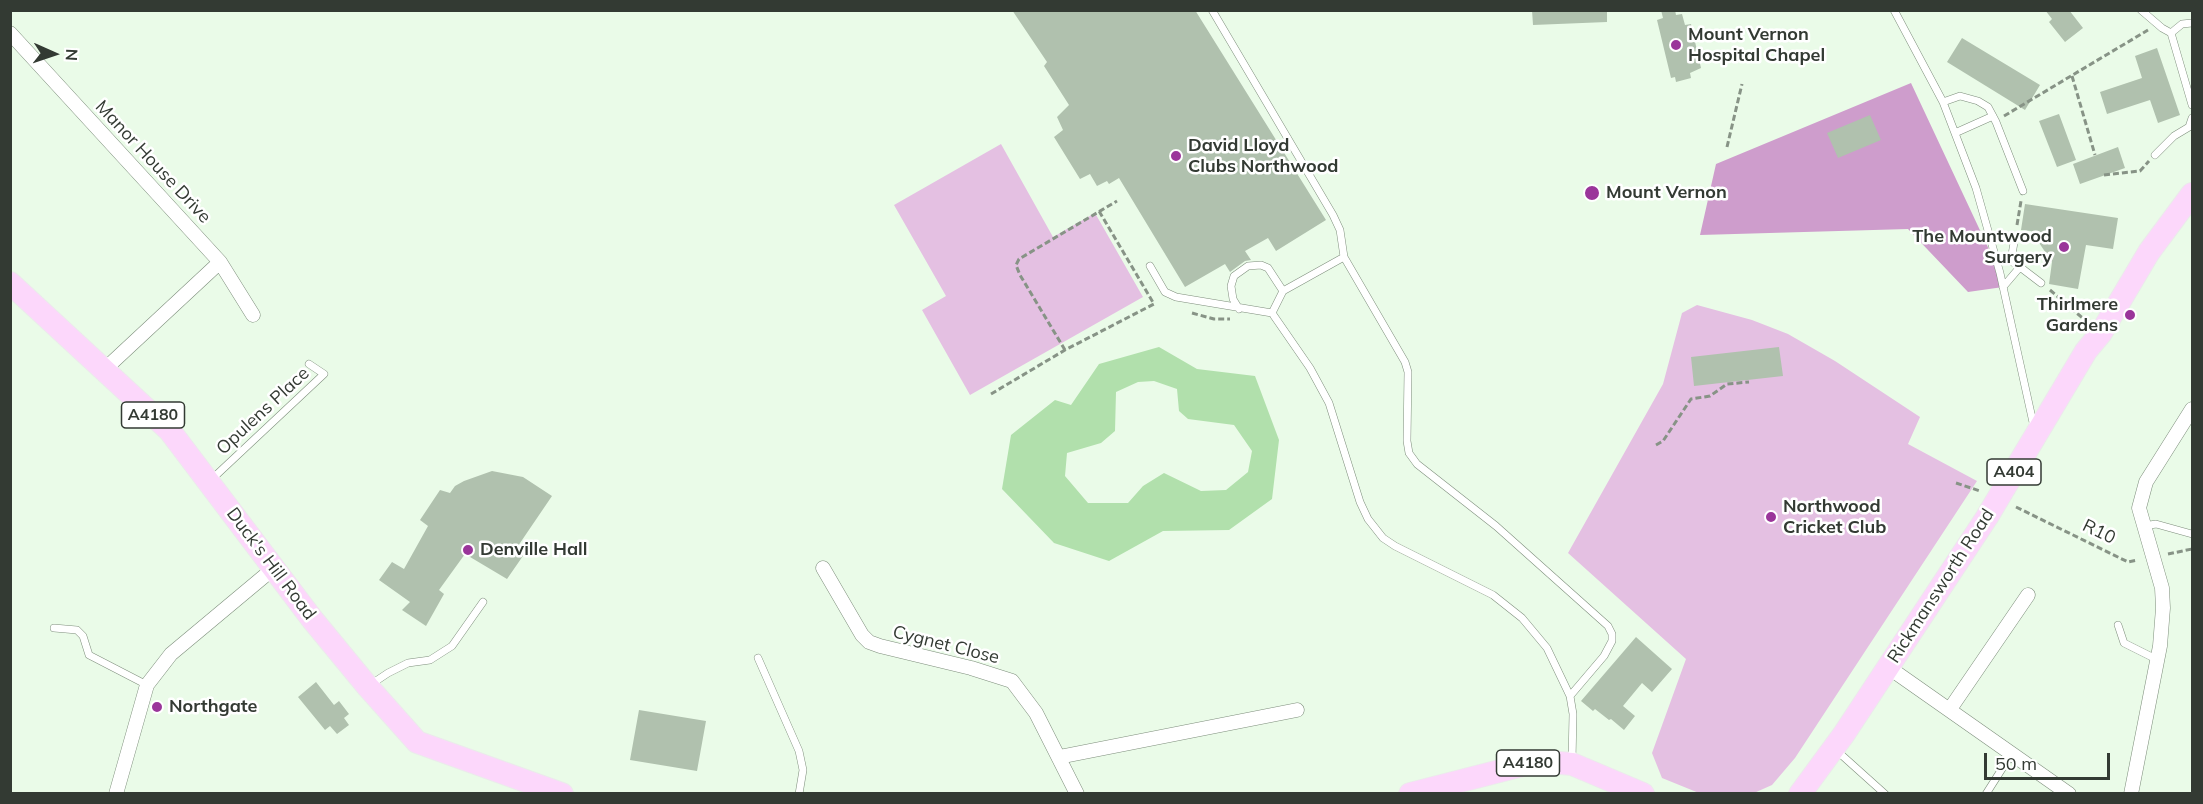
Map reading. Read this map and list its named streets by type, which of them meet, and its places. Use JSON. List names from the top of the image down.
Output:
{
  "streets": {
    "main road": [
      "A4180",
      "A404",
      "Duck's Hill Road",
      "Rickmansworth Road"
    ],
    "street": ["Manor House Drive", "Cygnet Close"],
    "lane": ["Opulens Place"],
    "path": ["R10"]
  },
  "crossings": [
    ["Opulens Place", "Duck's Hill Road"],
    ["R10", "Rickmansworth Road"]
  ],
  "places": [
    "Mount Vernon Hospital Chapel",
    "David Lloyd Clubs Northwood",
    "Mount Vernon",
    "The Mountwood Surgery",
    "Thirlmere Gardens",
    "Northwood Cricket Club",
    "Denville Hall",
    "Northgate"
  ],
  "scale_bar": "50 m",
  "north": "right"
}
